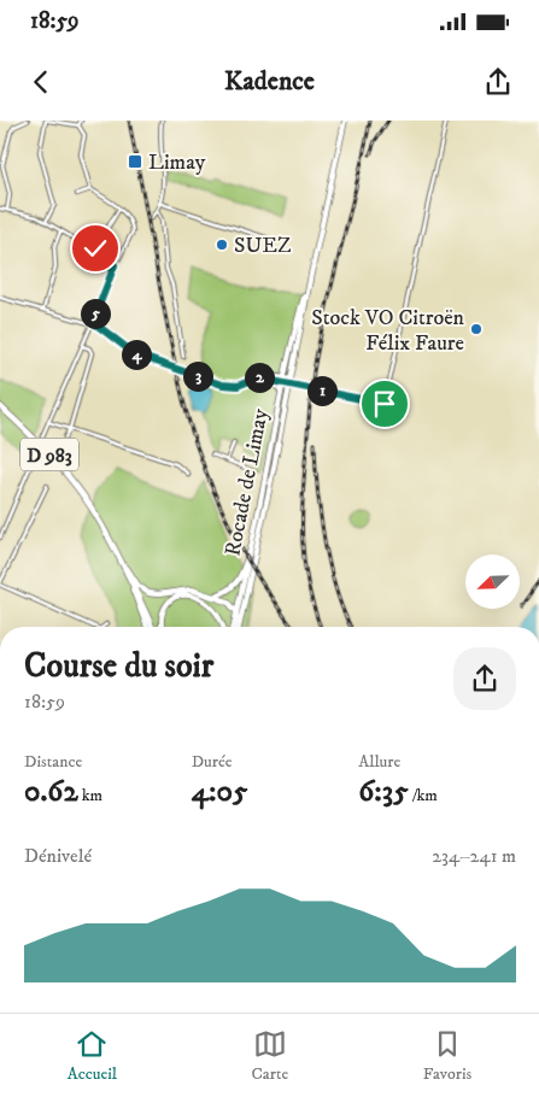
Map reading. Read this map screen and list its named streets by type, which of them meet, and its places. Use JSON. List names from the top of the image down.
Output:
{
  "streets": {
    "main road": ["D 983", "Rocade de Limay"]
  },
  "places": {
    "transit": ["Limay"],
    "other": ["SUEZ", "Stock VO Citroën Félix Faure"]
  },
  "north": "bottom left",
  "page": {
    "status": "18:59",
    "header": "Kadence",
    "pins": [
      "5",
      "4",
      "3",
      "2",
      "1"
    ],
    "heading": ["Course du soir", "18:59"],
    "stats": [
      ["Distance", "0.62 km"],
      ["Durée", "4:05"],
      ["Allure", "6:35 /km"]
    ],
    "chart": ["Dénivelé", "234–241 m"],
    "tabs": ["Accueil", "Carte", "Favoris"]
  }
}
